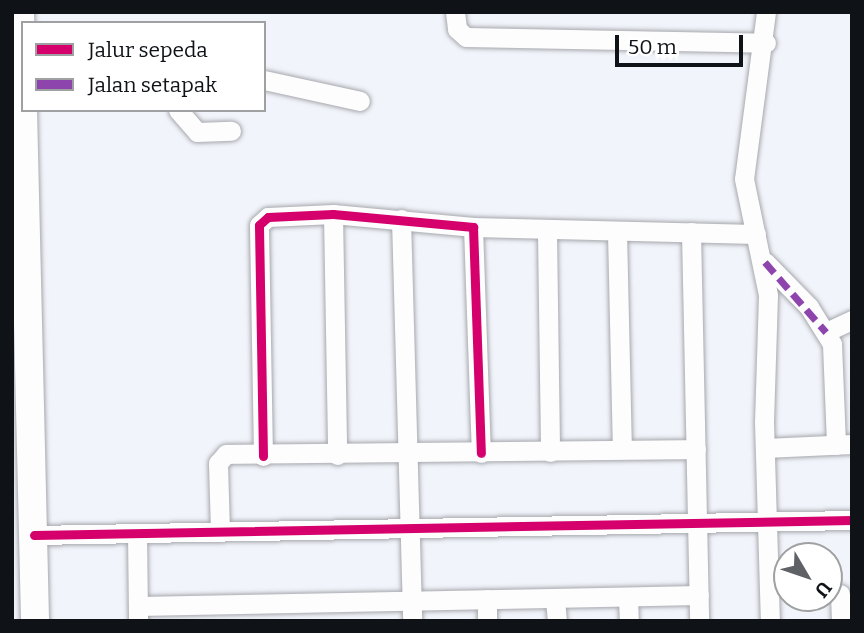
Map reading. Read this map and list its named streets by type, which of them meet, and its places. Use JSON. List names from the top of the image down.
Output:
{
  "legend": ["Jalur sepeda", "Jalan setapak"],
  "scale_bar": "50 m",
  "north": "bottom right"
}
